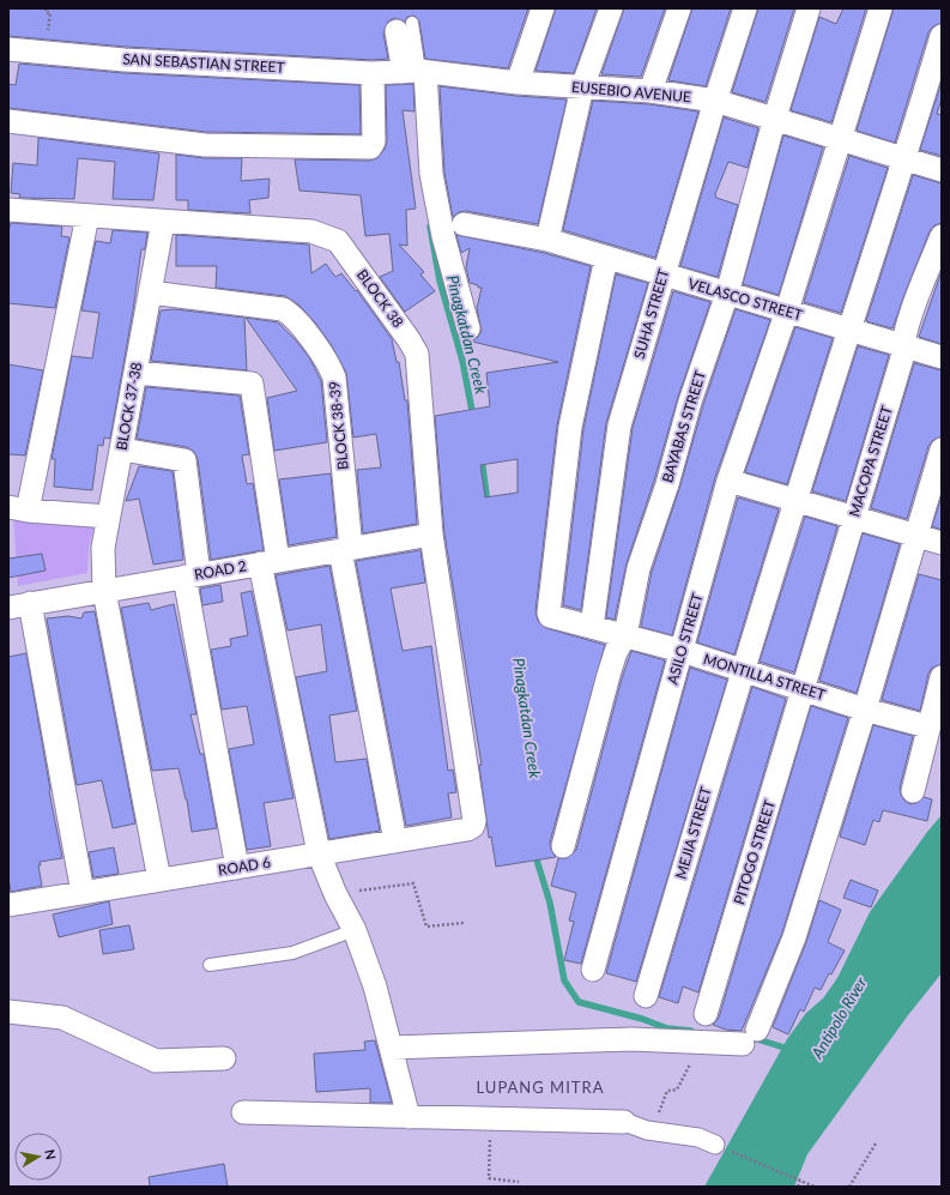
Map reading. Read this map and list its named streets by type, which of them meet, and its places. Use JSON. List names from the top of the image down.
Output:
{
  "streets": {
    "street": [
      "SAN SEBASTIAN STREET",
      "EUSEBIO AVENUE",
      "BLOCK 38",
      "VELASCO STREET",
      "SUHA STREET",
      "BLOCK 37-38",
      "BLOCK 38-39",
      "BAYABAS STREET",
      "MACOPA STREET",
      "ROAD 2",
      "ASILO STREET",
      "MONTILLA STREET",
      "MEJIA STREET",
      "PITOGO STREET",
      "ROAD 6"
    ]
  },
  "crossings": [
    ["SAN SEBASTIAN STREET", "EUSEBIO AVENUE"],
    ["EUSEBIO AVENUE", "SUHA STREET"],
    ["EUSEBIO AVENUE", "BAYABAS STREET"],
    ["EUSEBIO AVENUE", "ASILO STREET"],
    ["BLOCK 38", "BLOCK 37-38"],
    ["BLOCK 38", "ROAD 2"],
    ["BLOCK 38", "ROAD 6"],
    ["VELASCO STREET", "SUHA STREET"],
    ["VELASCO STREET", "BAYABAS STREET"],
    ["VELASCO STREET", "MACOPA STREET"],
    ["VELASCO STREET", "ASILO STREET"],
    ["VELASCO STREET", "MONTILLA STREET"],
    ["SUHA STREET", "MONTILLA STREET"],
    ["BLOCK 37-38", "BLOCK 38-39"],
    ["BLOCK 37-38", "ROAD 2"],
    ["BLOCK 37-38", "ROAD 6"],
    ["BLOCK 38-39", "ROAD 2"],
    ["BLOCK 38-39", "ROAD 6"],
    ["BAYABAS STREET", "MONTILLA STREET"],
    ["MACOPA STREET", "MONTILLA STREET"],
    ["MACOPA STREET", "PITOGO STREET"],
    ["ASILO STREET", "MONTILLA STREET"],
    ["MONTILLA STREET", "MEJIA STREET"],
    ["MONTILLA STREET", "PITOGO STREET"]
  ],
  "districts": ["LUPANG MITRA"],
  "water": ["Pinagkatdan Creek", "Antipolo River"],
  "north": "right"
}
